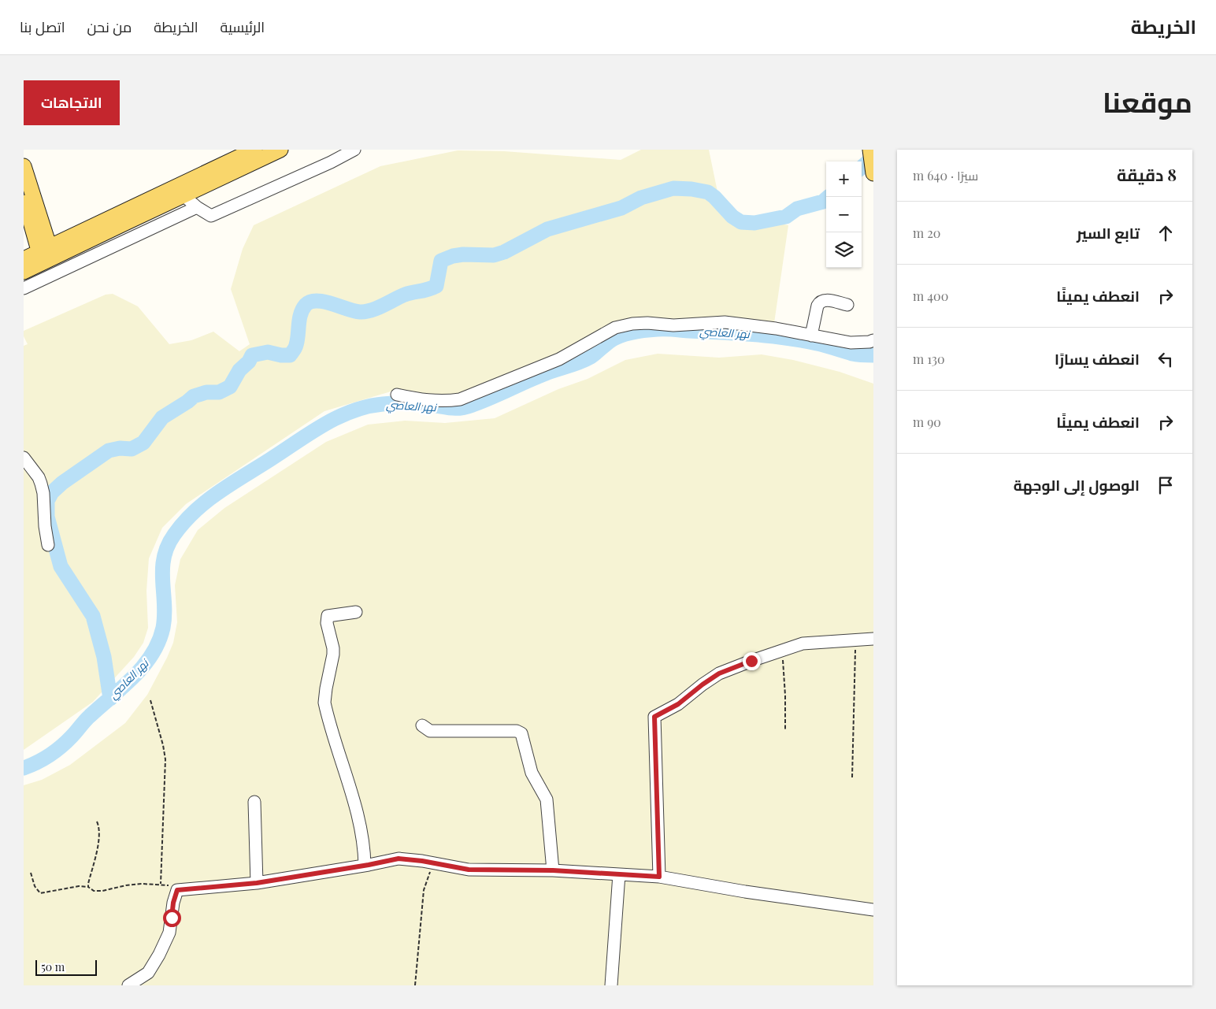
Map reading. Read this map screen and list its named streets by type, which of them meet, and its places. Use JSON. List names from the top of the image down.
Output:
{
  "water": ["نهر العاصي"],
  "scale_bar": "50 m",
  "page": {
    "header": "الخريطة",
    "nav": [
      "الرئيسية",
      "الخريطة",
      "من نحن",
      "اتصل بنا"
    ],
    "title": "موقعنا",
    "buttons": "الاتجاهات",
    "heading": ["8 دقيقة", "سيرًا · 640 m"],
    "map_buttons": ["+", "−"],
    "list": [
      ["تابع السير", "20 m"],
      ["انعطف يمينًا", "400 m"],
      ["انعطف يسارًا", "130 m"],
      ["انعطف يمينًا", "90 m"],
      "الوصول إلى الوجهة"
    ],
    "scale": "50 m"
  }
}
